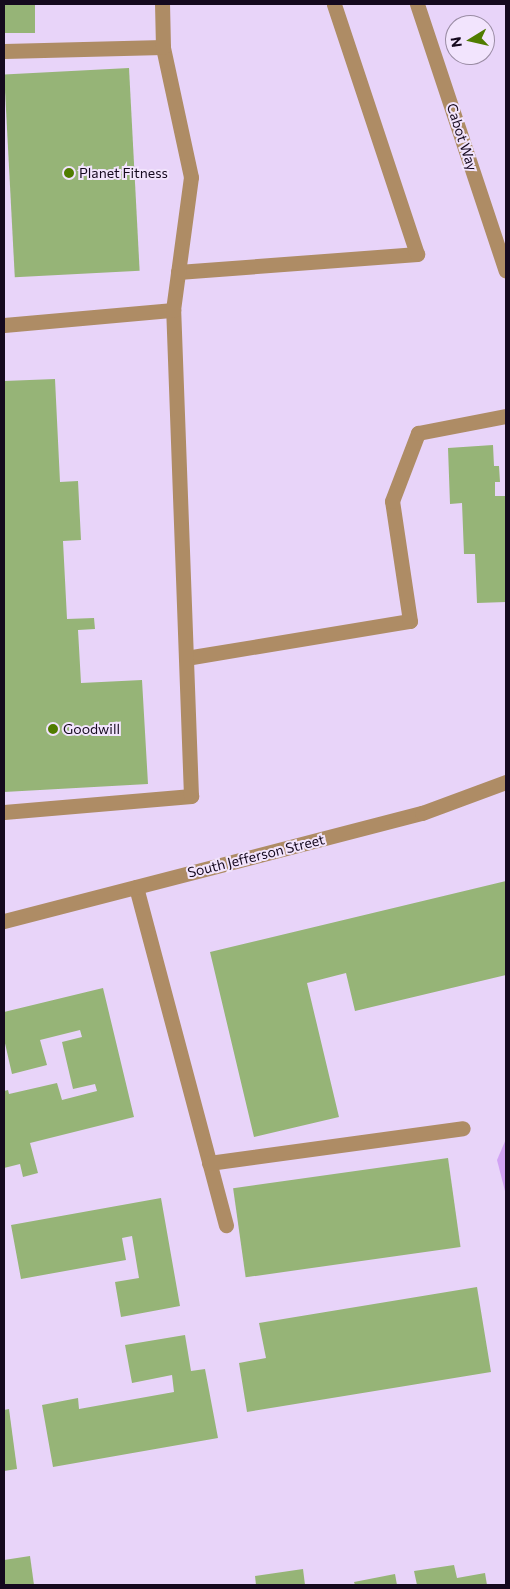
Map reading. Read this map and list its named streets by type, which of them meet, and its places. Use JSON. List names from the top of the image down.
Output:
{
  "streets": {
    "street": ["Cabot Way", "South Jefferson Street"]
  },
  "places": ["Planet Fitness", "Goodwill"],
  "north": "left"
}
